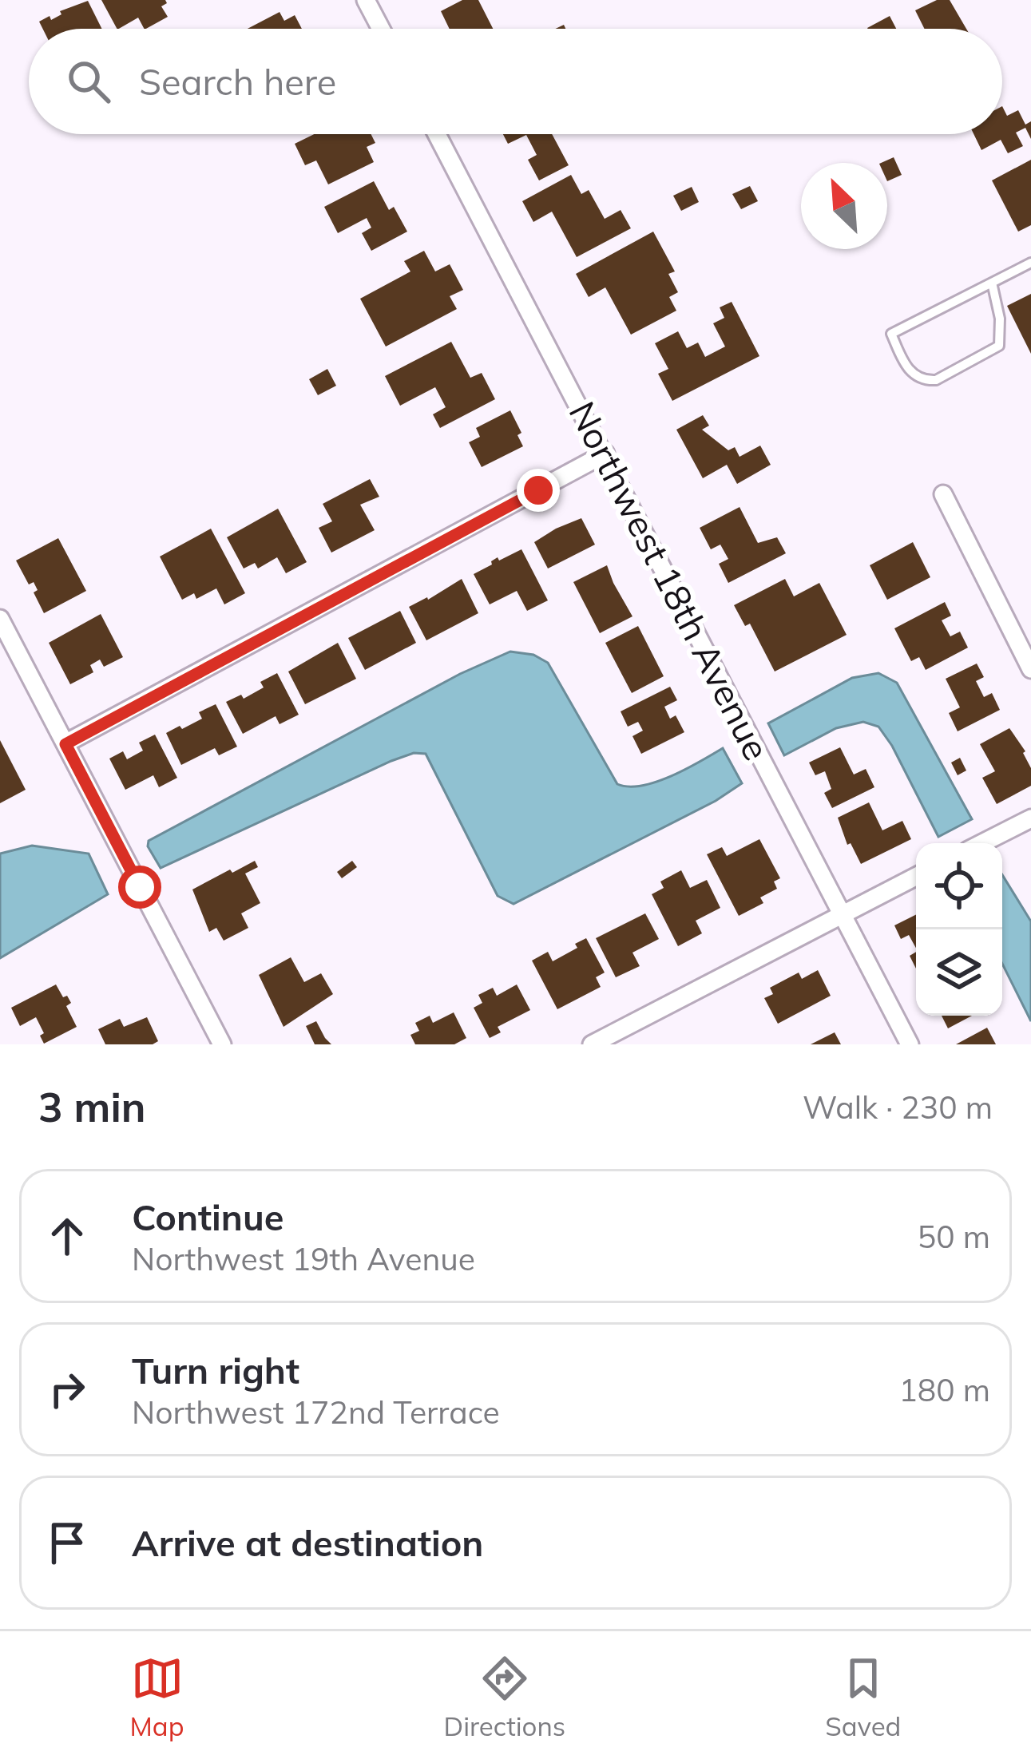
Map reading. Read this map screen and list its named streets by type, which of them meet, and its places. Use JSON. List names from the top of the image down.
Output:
{
  "streets": {
    "street": ["Northwest 18th Avenue"]
  },
  "north": "top left",
  "page": {
    "search": "Search here",
    "heading": ["3 min", "Walk · 230 m"],
    "list": [
      ["Continue", "Northwest 19th Avenue", "50 m"],
      ["Turn right", "Northwest 172nd Terrace", "180 m"],
      "Arrive at destination"
    ],
    "nav": ["Map", "Directions", "Saved"]
  }
}
